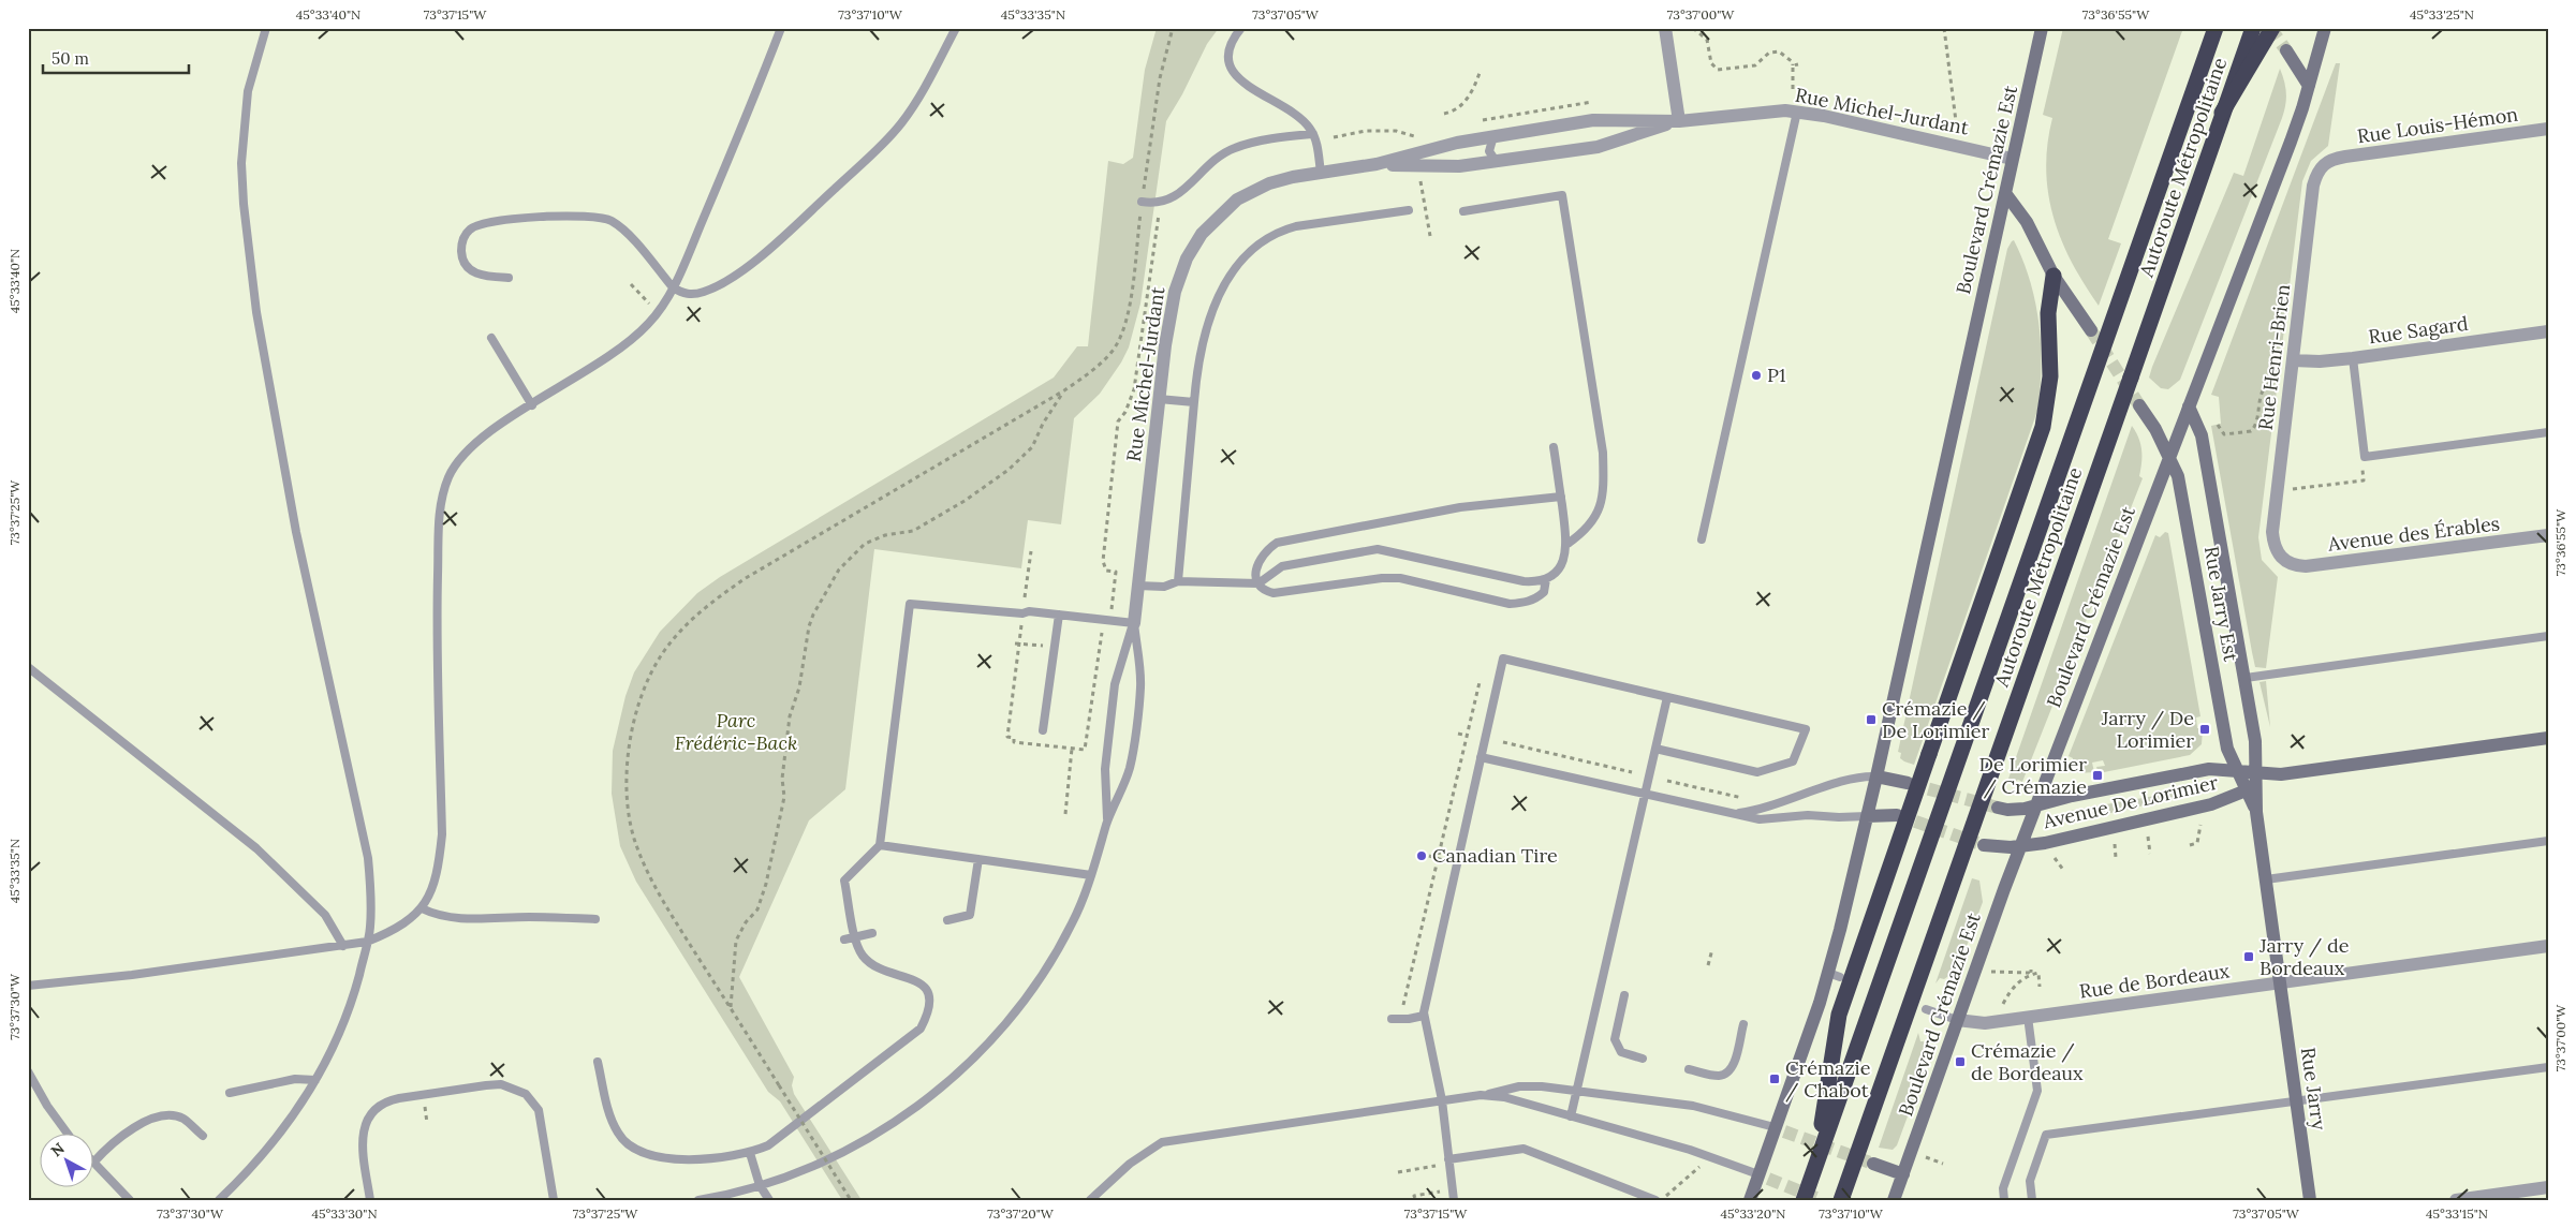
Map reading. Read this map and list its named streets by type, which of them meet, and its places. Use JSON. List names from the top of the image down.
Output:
{
  "streets": {
    "highway": ["Autoroute Métropolitaine"],
    "main road": [
      "Boulevard Crémazie Est",
      "Rue Jarry Est",
      "Avenue De Lorimier",
      "Rue Jarry"
    ],
    "street": [
      "Rue Michel-Jurdant",
      "Rue Louis-Hémon",
      "Rue Sagard",
      "Rue Henri-Brien",
      "Avenue des Érables",
      "Rue de Bordeaux"
    ]
  },
  "crossings": [
    ["Rue Michel-Jurdant", "Boulevard Crémazie Est"],
    ["Rue Louis-Hémon", "Rue Henri-Brien"],
    ["Boulevard Crémazie Est", "Rue Jarry Est"],
    ["Boulevard Crémazie Est", "Avenue De Lorimier"],
    ["Boulevard Crémazie Est", "Rue de Bordeaux"],
    ["Rue Sagard", "Rue Henri-Brien"],
    ["Rue Henri-Brien", "Avenue des Érables"],
    ["Rue Jarry Est", "Avenue De Lorimier"],
    ["Rue Jarry Est", "Rue de Bordeaux"],
    ["Rue Jarry Est", "Rue Jarry"],
    ["Rue de Bordeaux", "Rue Jarry"]
  ],
  "parks": ["Parc Frédéric-Back"],
  "places": {
    "other": ["P1", "Canadian Tire"],
    "transit": [
      "Crémazie / De Lorimier",
      "Jarry / De Lorimier",
      "De Lorimier / Crémazie",
      "Jarry / de Bordeaux",
      "Crémazie / de Bordeaux",
      "Crémazie / Chabot"
    ]
  },
  "scale_bar": "50 m",
  "north": "top left",
  "coordinates": [
    "45°33'40\"N",
    "73°37'15\"W",
    "73°37'10\"W",
    "45°33'35\"N",
    "73°37'05\"W",
    "73°37'00\"W",
    "73°36'55\"W",
    "45°33'25\"N",
    "73°37'25\"W",
    "73°37'30\"W",
    "45°33'30\"N",
    "73°37'20\"W",
    "45°33'20\"N",
    "45°33'15\"N"
  ]
}
